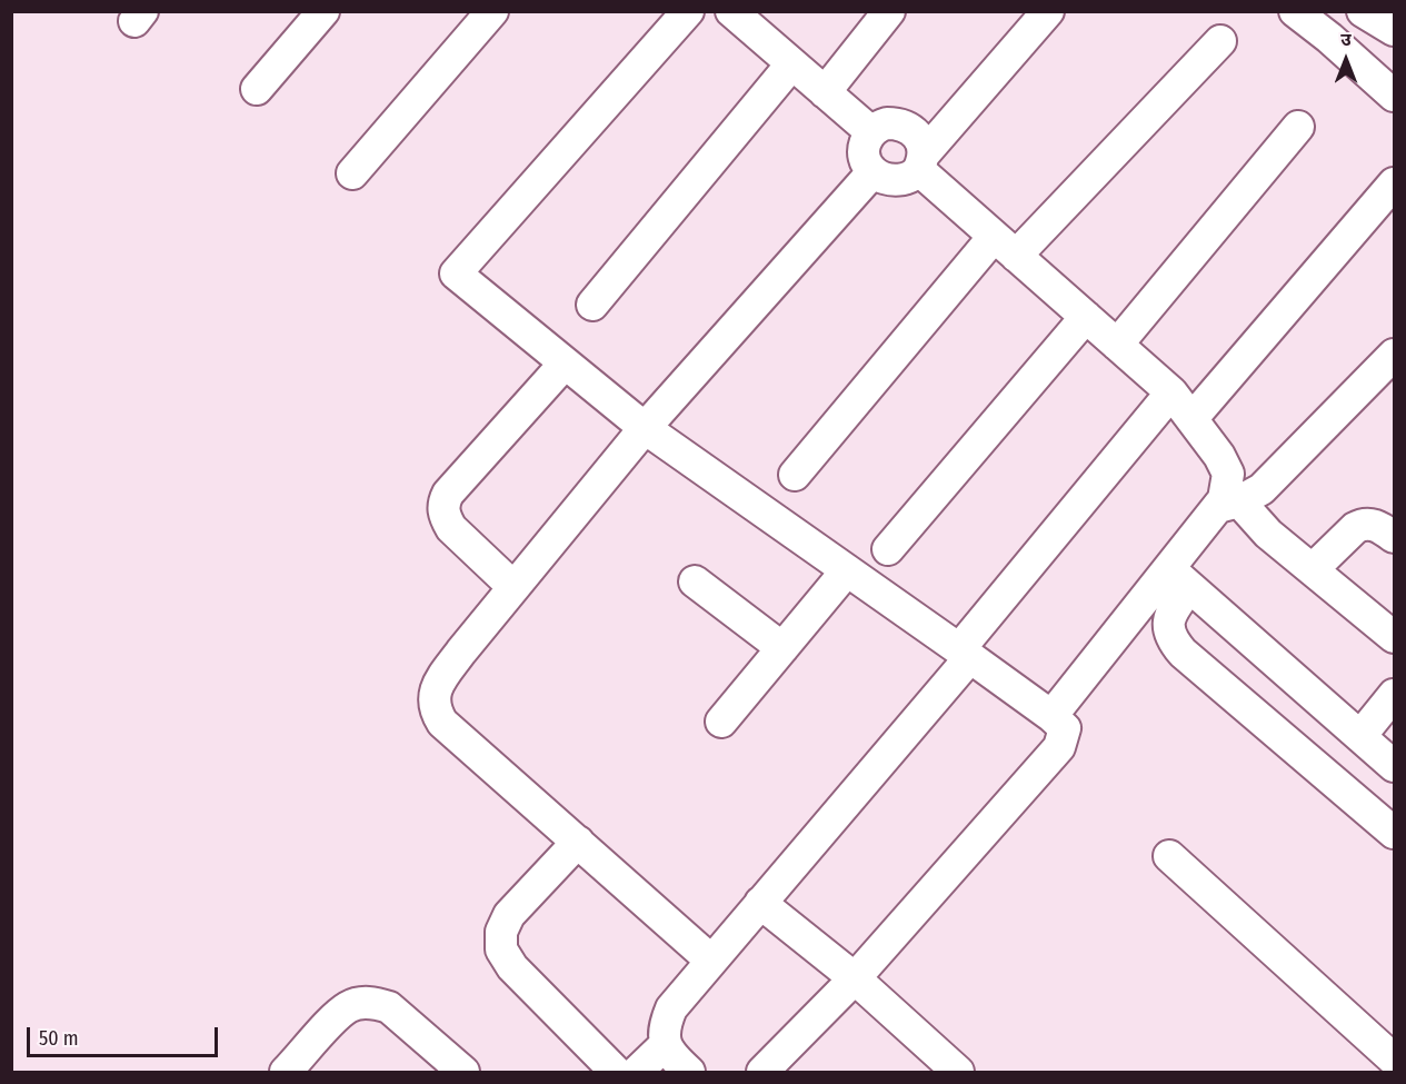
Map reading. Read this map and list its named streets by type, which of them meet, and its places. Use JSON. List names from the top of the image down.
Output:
{
  "scale_bar": "50 m",
  "north": "top"
}
